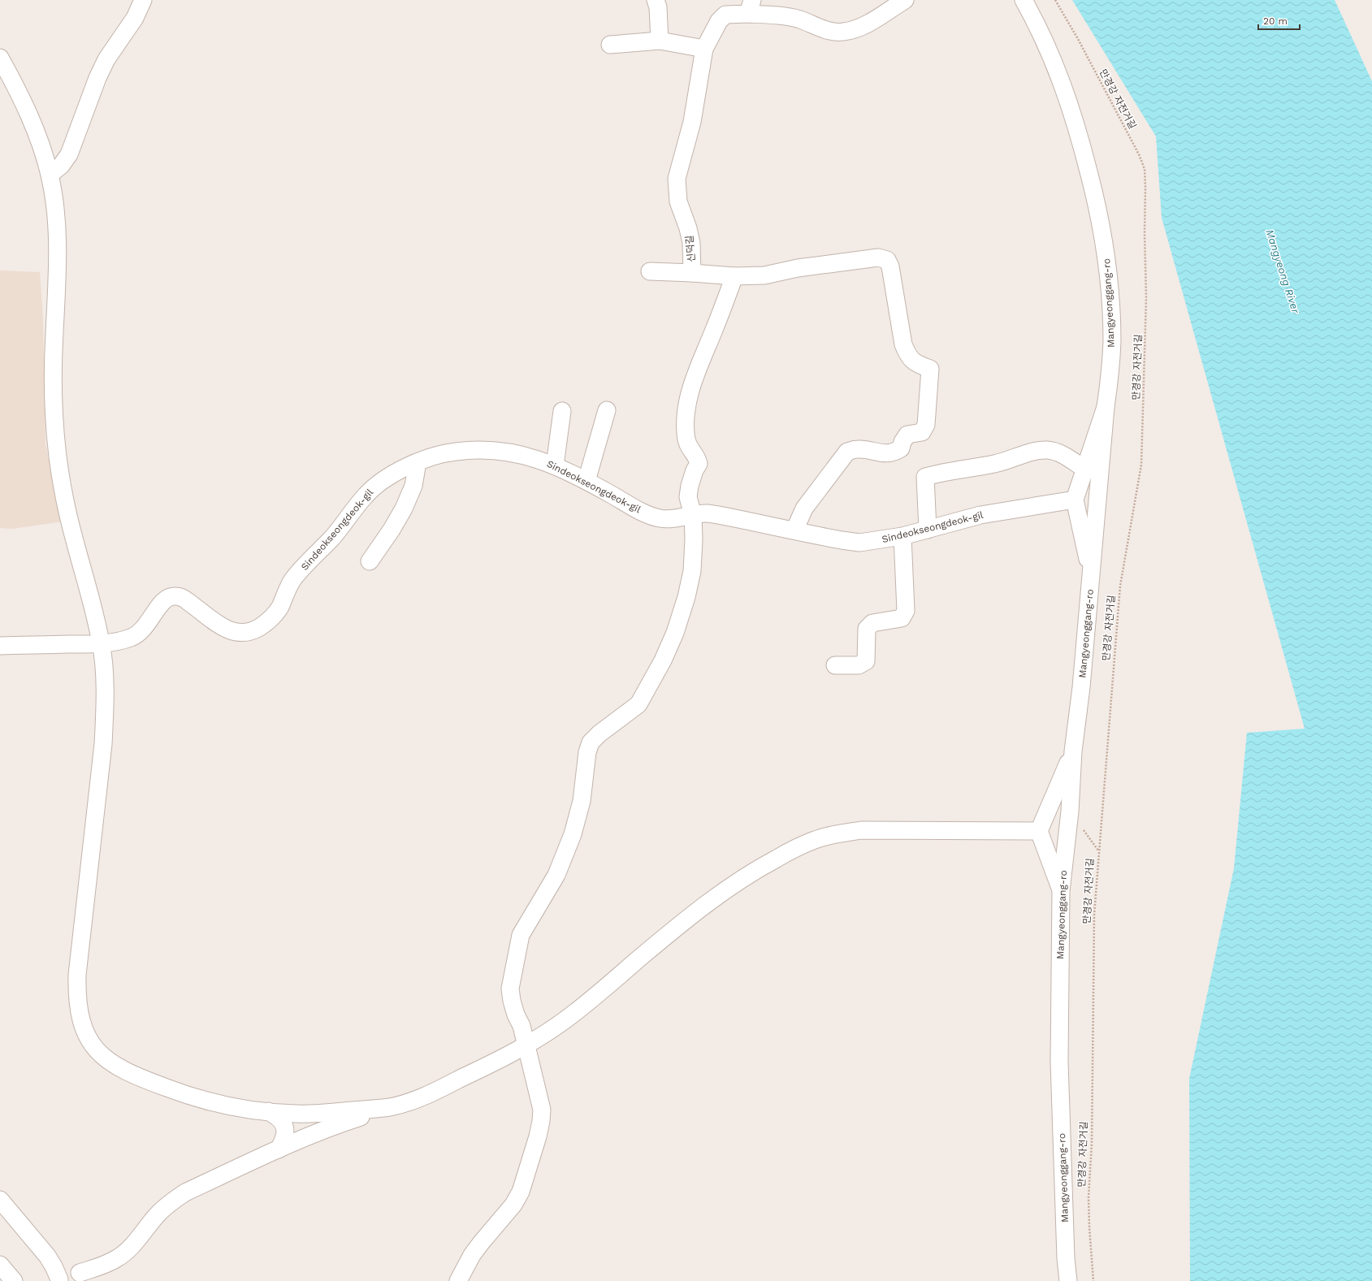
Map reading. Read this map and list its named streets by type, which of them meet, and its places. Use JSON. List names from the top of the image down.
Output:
{
  "streets": {
    "street": ["신덕길", "Mangyeonggang-ro", "Sindeokseongdeok-gil"],
    "path": ["만경강 자전거길"]
  },
  "crossings": [
    ["신덕길", "Sindeokseongdeok-gil"]
  ],
  "water": ["Mangyeong River"],
  "scale_bar": "20 m"
}
